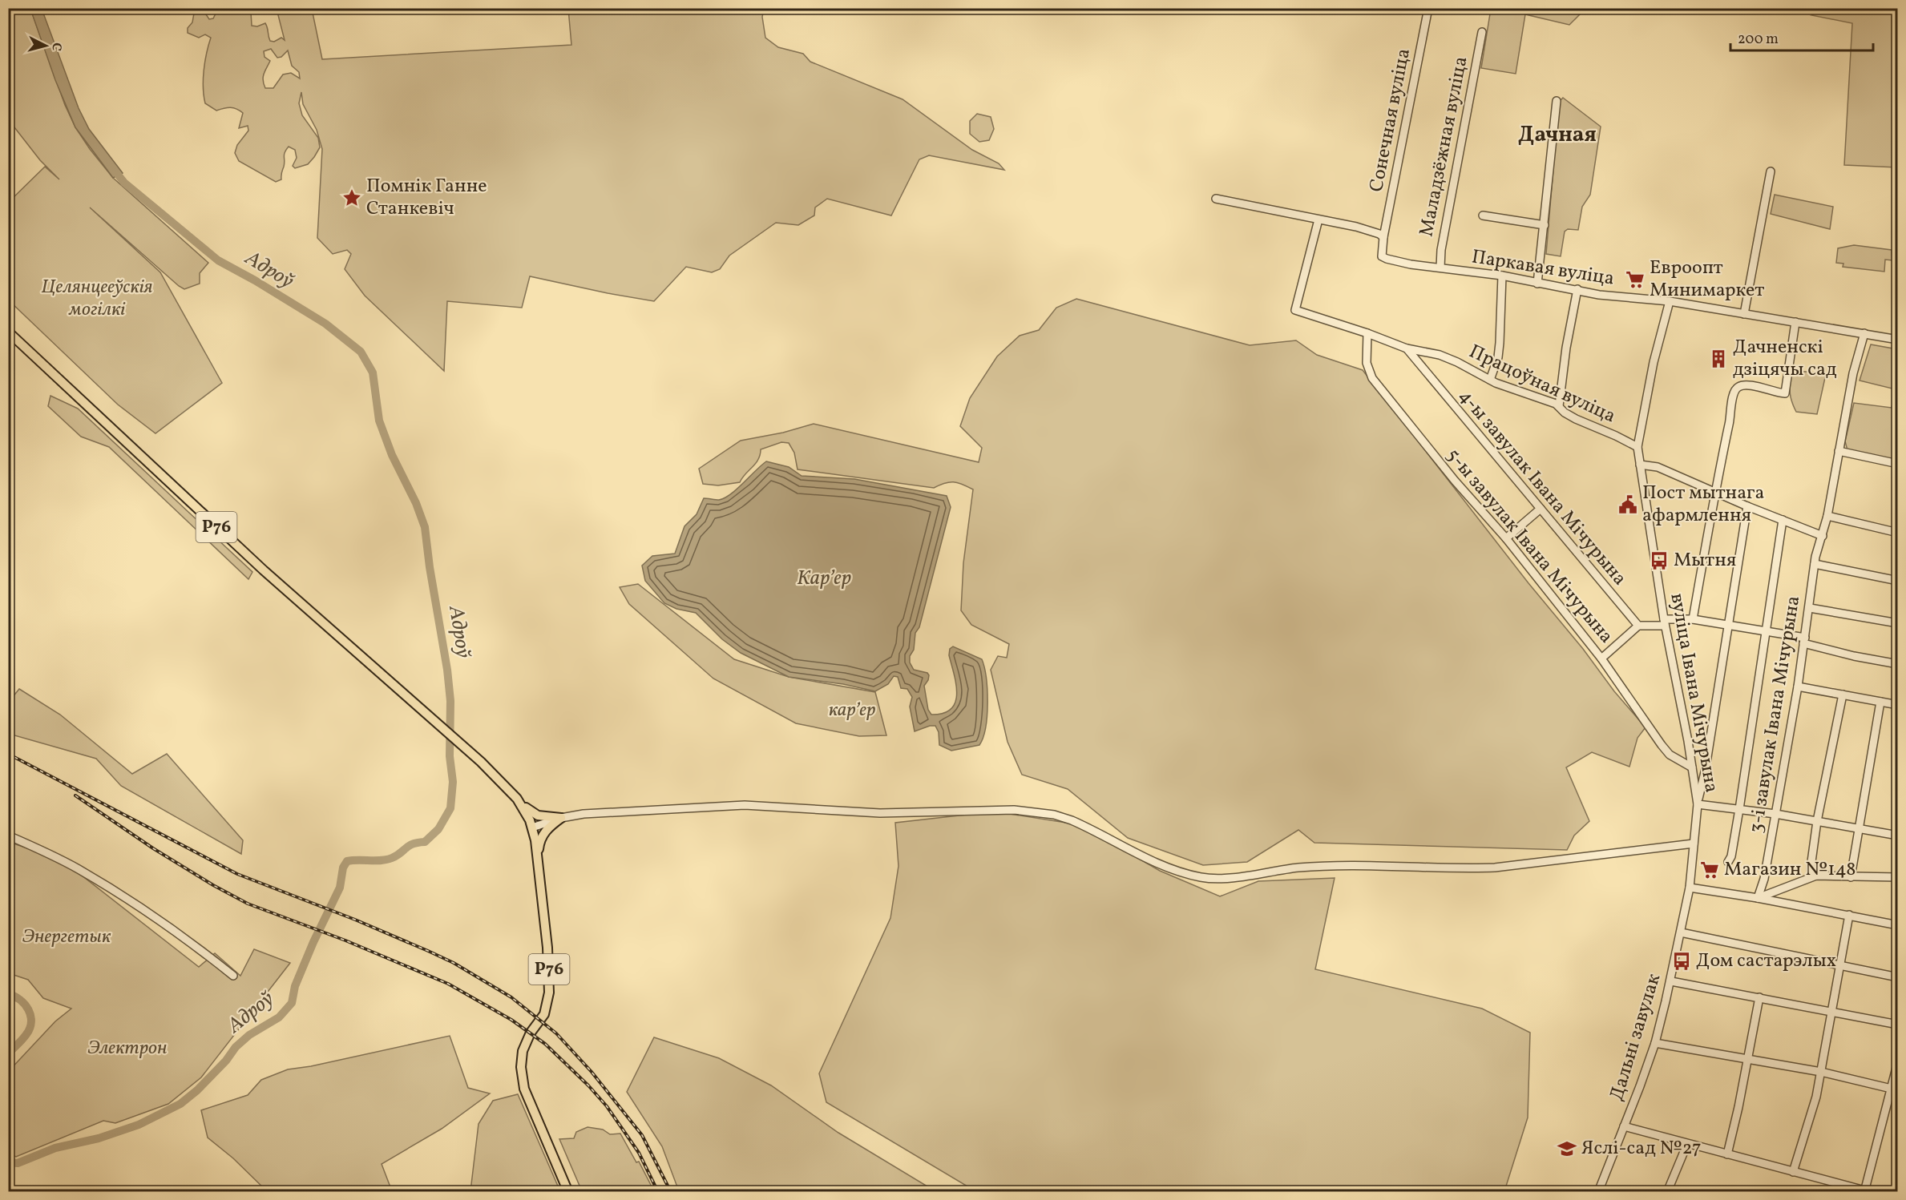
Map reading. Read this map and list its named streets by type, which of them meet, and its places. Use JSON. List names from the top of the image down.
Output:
{
  "streets": {
    "main road": ["Р76"],
    "street": [
      "Сонечная вуліца",
      "Маладзёжная вуліца",
      "Паркавая вуліца",
      "Працоўная вуліца",
      "4-ы завулак Івана Мічурына",
      "5-ы завулак Івана Мічурына",
      "вуліца Івана Мічурына",
      "3-і завулак Івана Мічурына",
      "Дальні завулак"
    ]
  },
  "crossings": [
    ["Сонечная вуліца", "Маладзёжная вуліца"],
    ["Сонечная вуліца", "Паркавая вуліца"],
    ["Маладзёжная вуліца", "Паркавая вуліца"],
    ["Паркавая вуліца", "вуліца Івана Мічурына"],
    ["Паркавая вуліца", "3-і завулак Івана Мічурына"],
    ["Працоўная вуліца", "4-ы завулак Івана Мічурына"],
    ["Працоўная вуліца", "5-ы завулак Івана Мічурына"],
    ["Працоўная вуліца", "вуліца Івана Мічурына"],
    ["5-ы завулак Івана Мічурына", "вуліца Івана Мічурына"],
    ["вуліца Івана Мічурына", "Дальні завулак"]
  ],
  "districts": ["Дачная"],
  "water": ["Адроў", "Карʼер"],
  "parks": [
    "Целянцееўскія могілкі",
    "карʼер",
    "Энергетык",
    "Электрон"
  ],
  "places": {
    "place": ["Помнік Ганне Станкевіч"],
    "supermarket": ["Евроопт Минимаркет", "Магазин №148"],
    "building": ["Дачненскі дзіцячы сад"],
    "public building": ["Пост мытнага афармлення"],
    "bus stop": ["Мытня", "Дом састарэлых"],
    "school or university": ["Яслі-сад №27"]
  },
  "scale_bar": "200 m",
  "north": "right"
}
